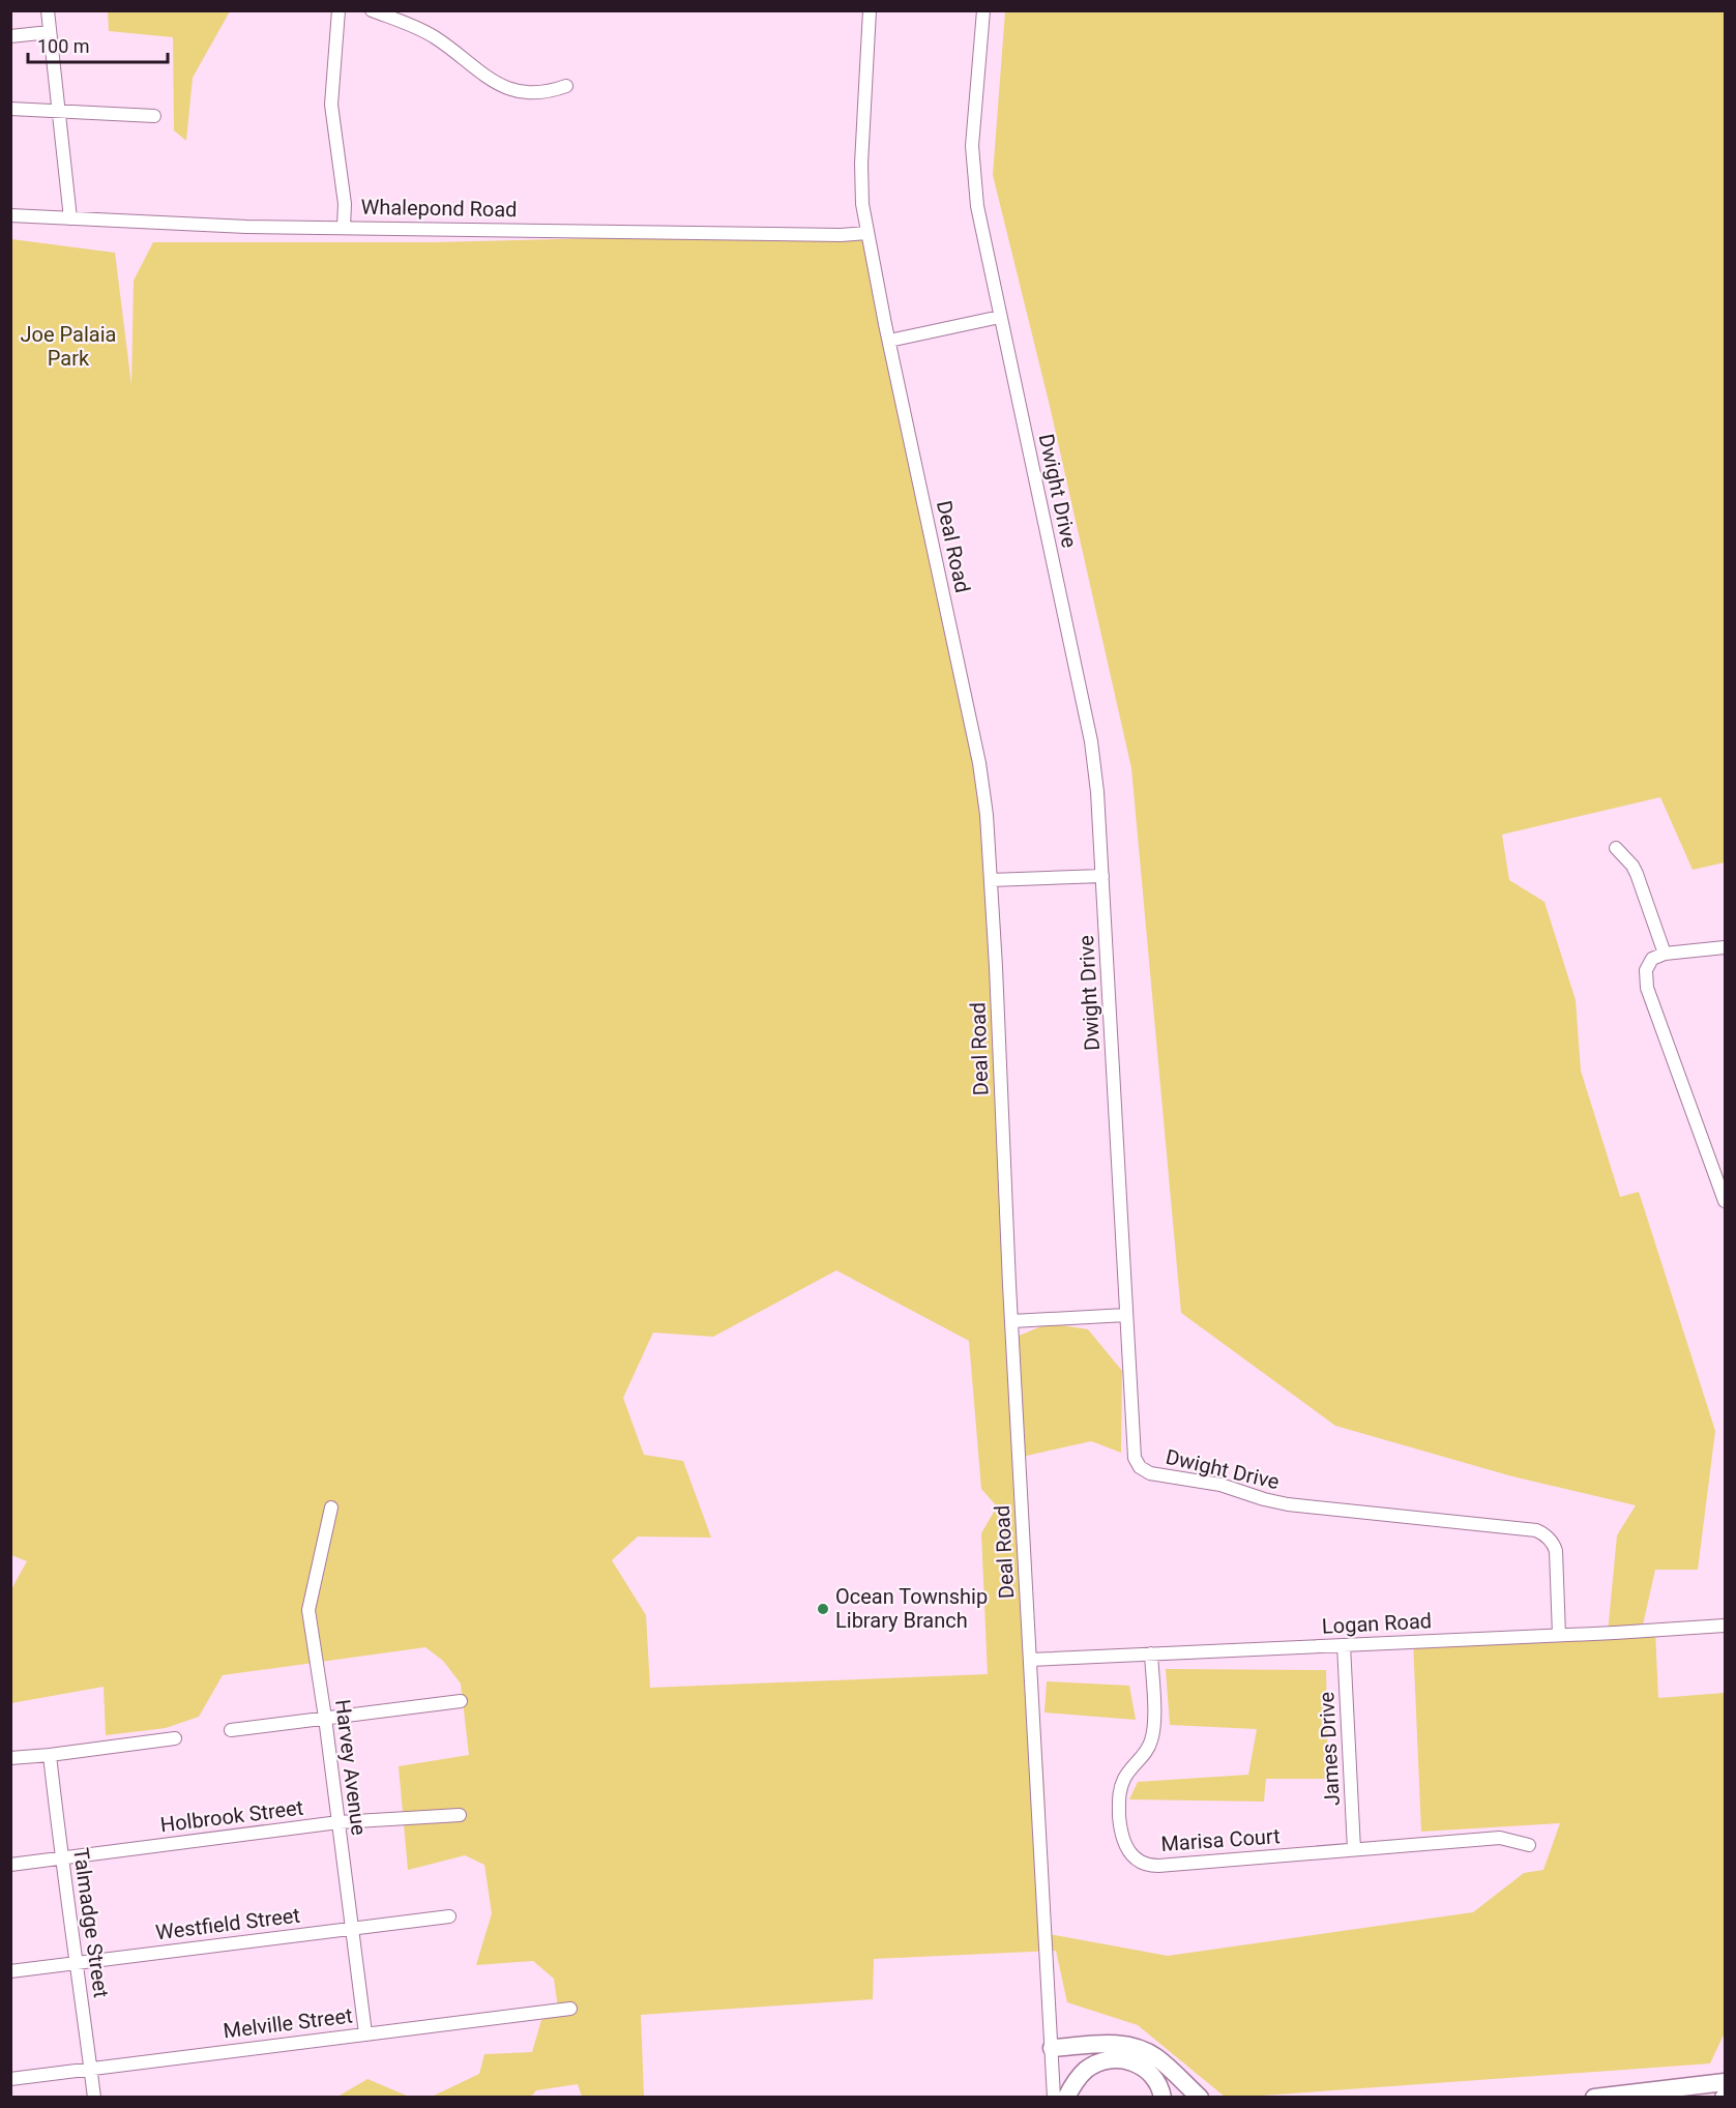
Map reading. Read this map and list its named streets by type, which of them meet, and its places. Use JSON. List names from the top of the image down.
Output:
{
  "streets": {
    "street": [
      "Whalepond Road",
      "Dwight Drive",
      "Deal Road",
      "Logan Road",
      "James Drive",
      "Harvey Avenue",
      "Holbrook Street",
      "Marisa Court",
      "Talmadge Street",
      "Westfield Street",
      "Melville Street"
    ]
  },
  "crossings": [
    ["Whalepond Road", "Deal Road"],
    ["Dwight Drive", "Logan Road"],
    ["Deal Road", "Logan Road"],
    ["Logan Road", "James Drive"],
    ["Logan Road", "Marisa Court"],
    ["James Drive", "Marisa Court"],
    ["Harvey Avenue", "Holbrook Street"],
    ["Harvey Avenue", "Westfield Street"],
    ["Harvey Avenue", "Melville Street"],
    ["Holbrook Street", "Talmadge Street"],
    ["Talmadge Street", "Westfield Street"],
    ["Talmadge Street", "Melville Street"]
  ],
  "parks": ["Joe Palaia Park"],
  "places": ["Ocean Township Library Branch"],
  "scale_bar": "100 m"
}
